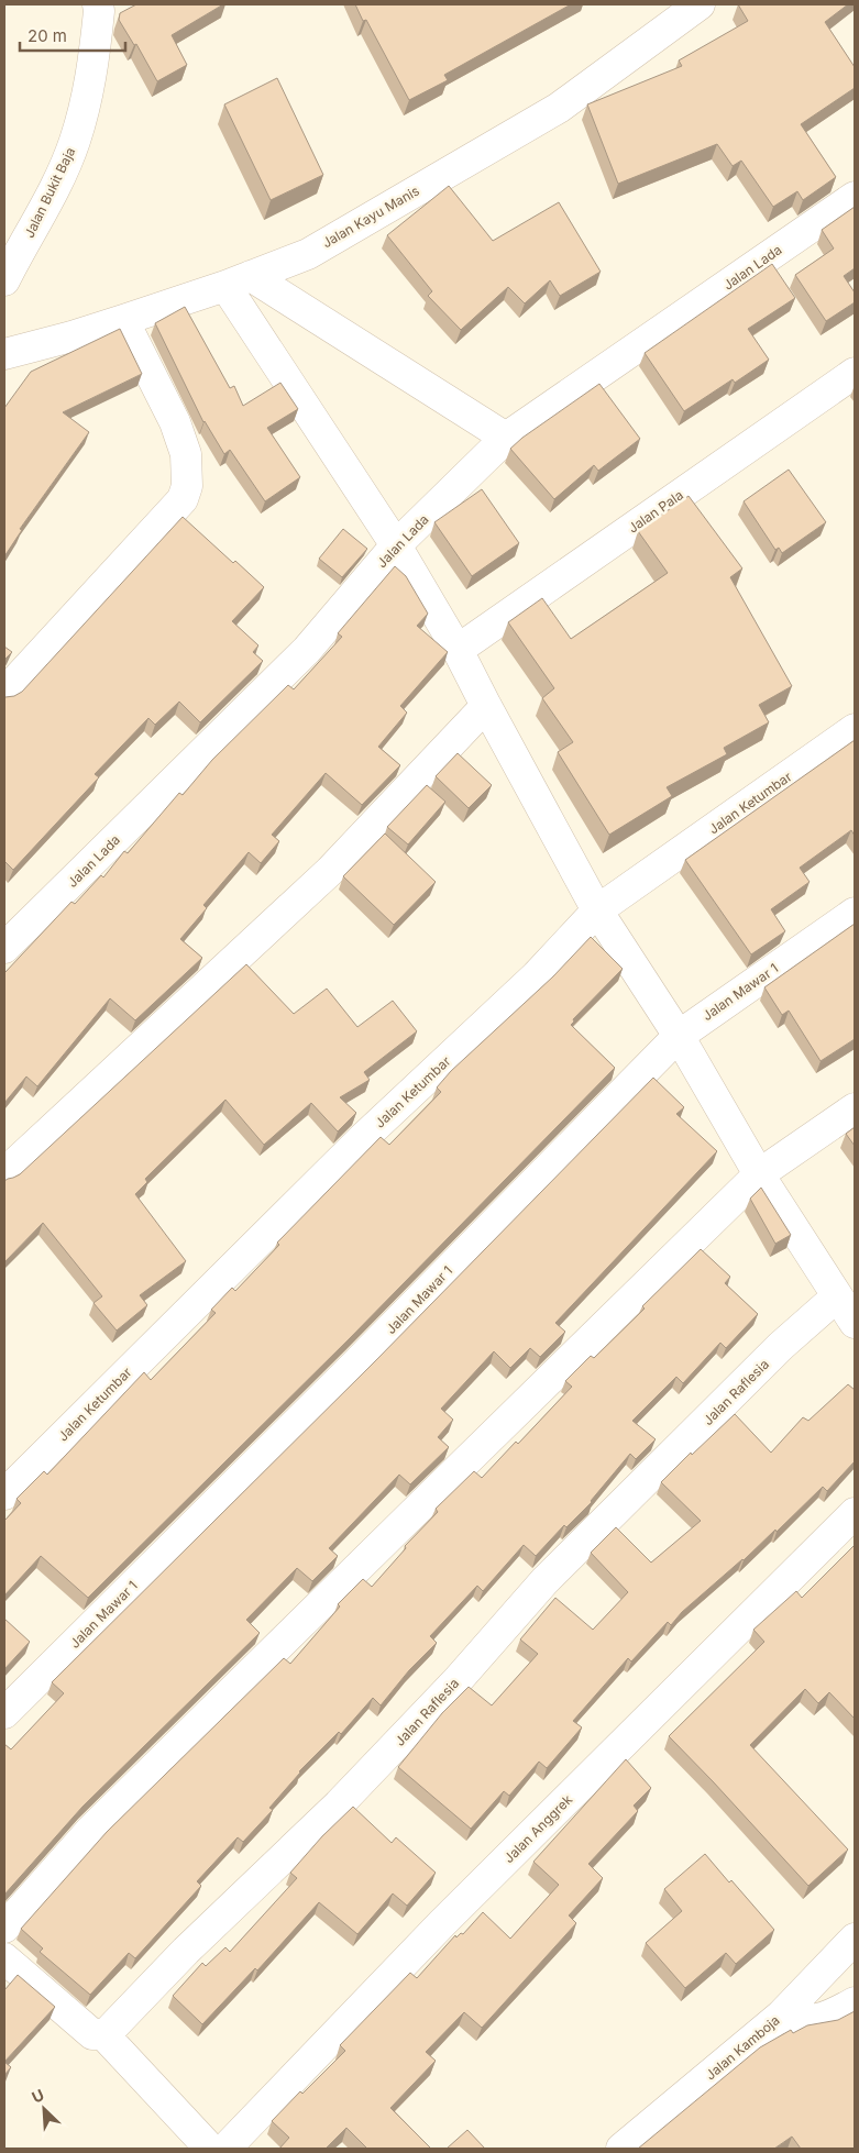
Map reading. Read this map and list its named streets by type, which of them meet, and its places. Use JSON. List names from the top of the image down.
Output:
{
  "streets": {
    "street": [
      "Jalan Bukit Baja",
      "Jalan Kayu Manis",
      "Jalan Lada",
      "Jalan Pala",
      "Jalan Ketumbar",
      "Jalan Mawar 1",
      "Jalan Raflesia",
      "Jalan Anggrek",
      "Jalan Kamboja"
    ]
  },
  "scale_bar": "20 m",
  "north": "top left"
}
